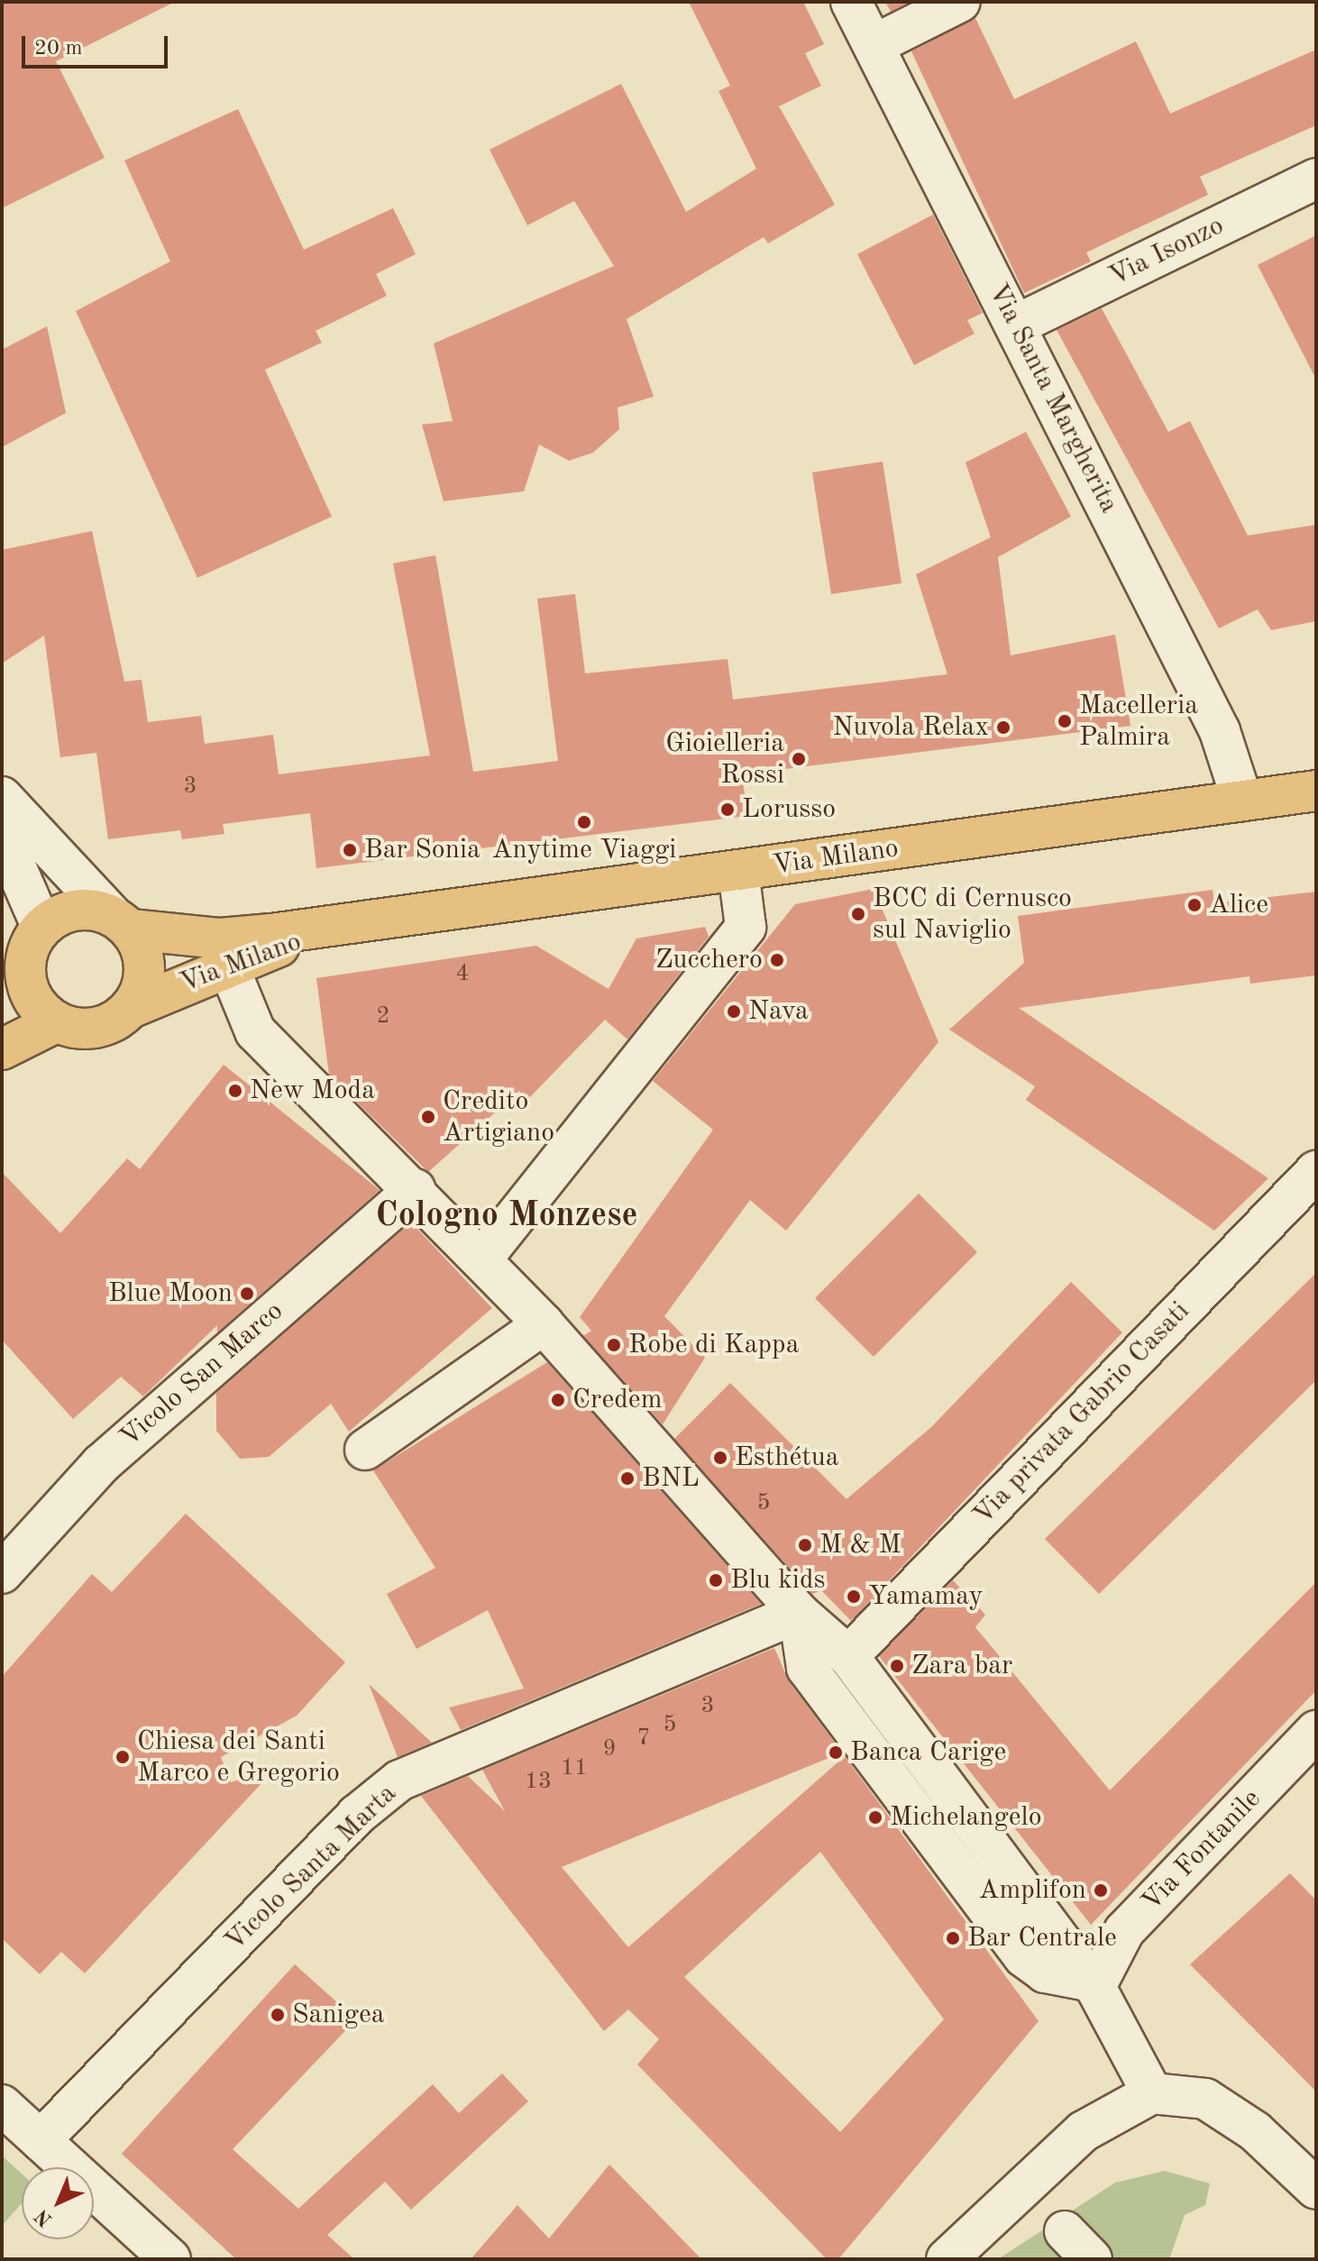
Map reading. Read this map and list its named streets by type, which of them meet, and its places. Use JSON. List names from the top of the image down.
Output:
{
  "streets": {
    "main road": ["Via Milano"],
    "street": [
      "Via Isonzo",
      "Via Santa Margherita",
      "Vicolo San Marco",
      "Via privata Gabrio Casati",
      "Via Fontanile",
      "Vicolo Santa Marta"
    ]
  },
  "crossings": [
    ["Via Isonzo", "Via Santa Margherita"],
    ["Via Santa Margherita", "Via Milano"]
  ],
  "districts": ["Cologno Monzese"],
  "places": [
    "Macelleria Palmira",
    "Nuvola Relax",
    "Gioielleria Rossi",
    "Lorusso",
    "Anytime Viaggi",
    "Bar Sonia",
    "Alice",
    "BCC di Cernusco sul Naviglio",
    "Zucchero",
    "Nava",
    "New Moda",
    "Credito Artigiano",
    "Blue Moon",
    "Robe di Kappa",
    "Credem",
    "Esthétua",
    "BNL",
    "M & M",
    "Blu kids",
    "Yamamay",
    "Zara bar",
    "Banca Carige",
    "Chiesa dei Santi Marco e Gregorio",
    "Michelangelo",
    "Amplifon",
    "Bar Centrale",
    "Sanigea"
  ],
  "house_numbers": [
    "3",
    "4",
    "2",
    "5",
    "3",
    "5",
    "7",
    "9",
    "11",
    "13"
  ],
  "scale_bar": "20 m",
  "north": "bottom left"
}
